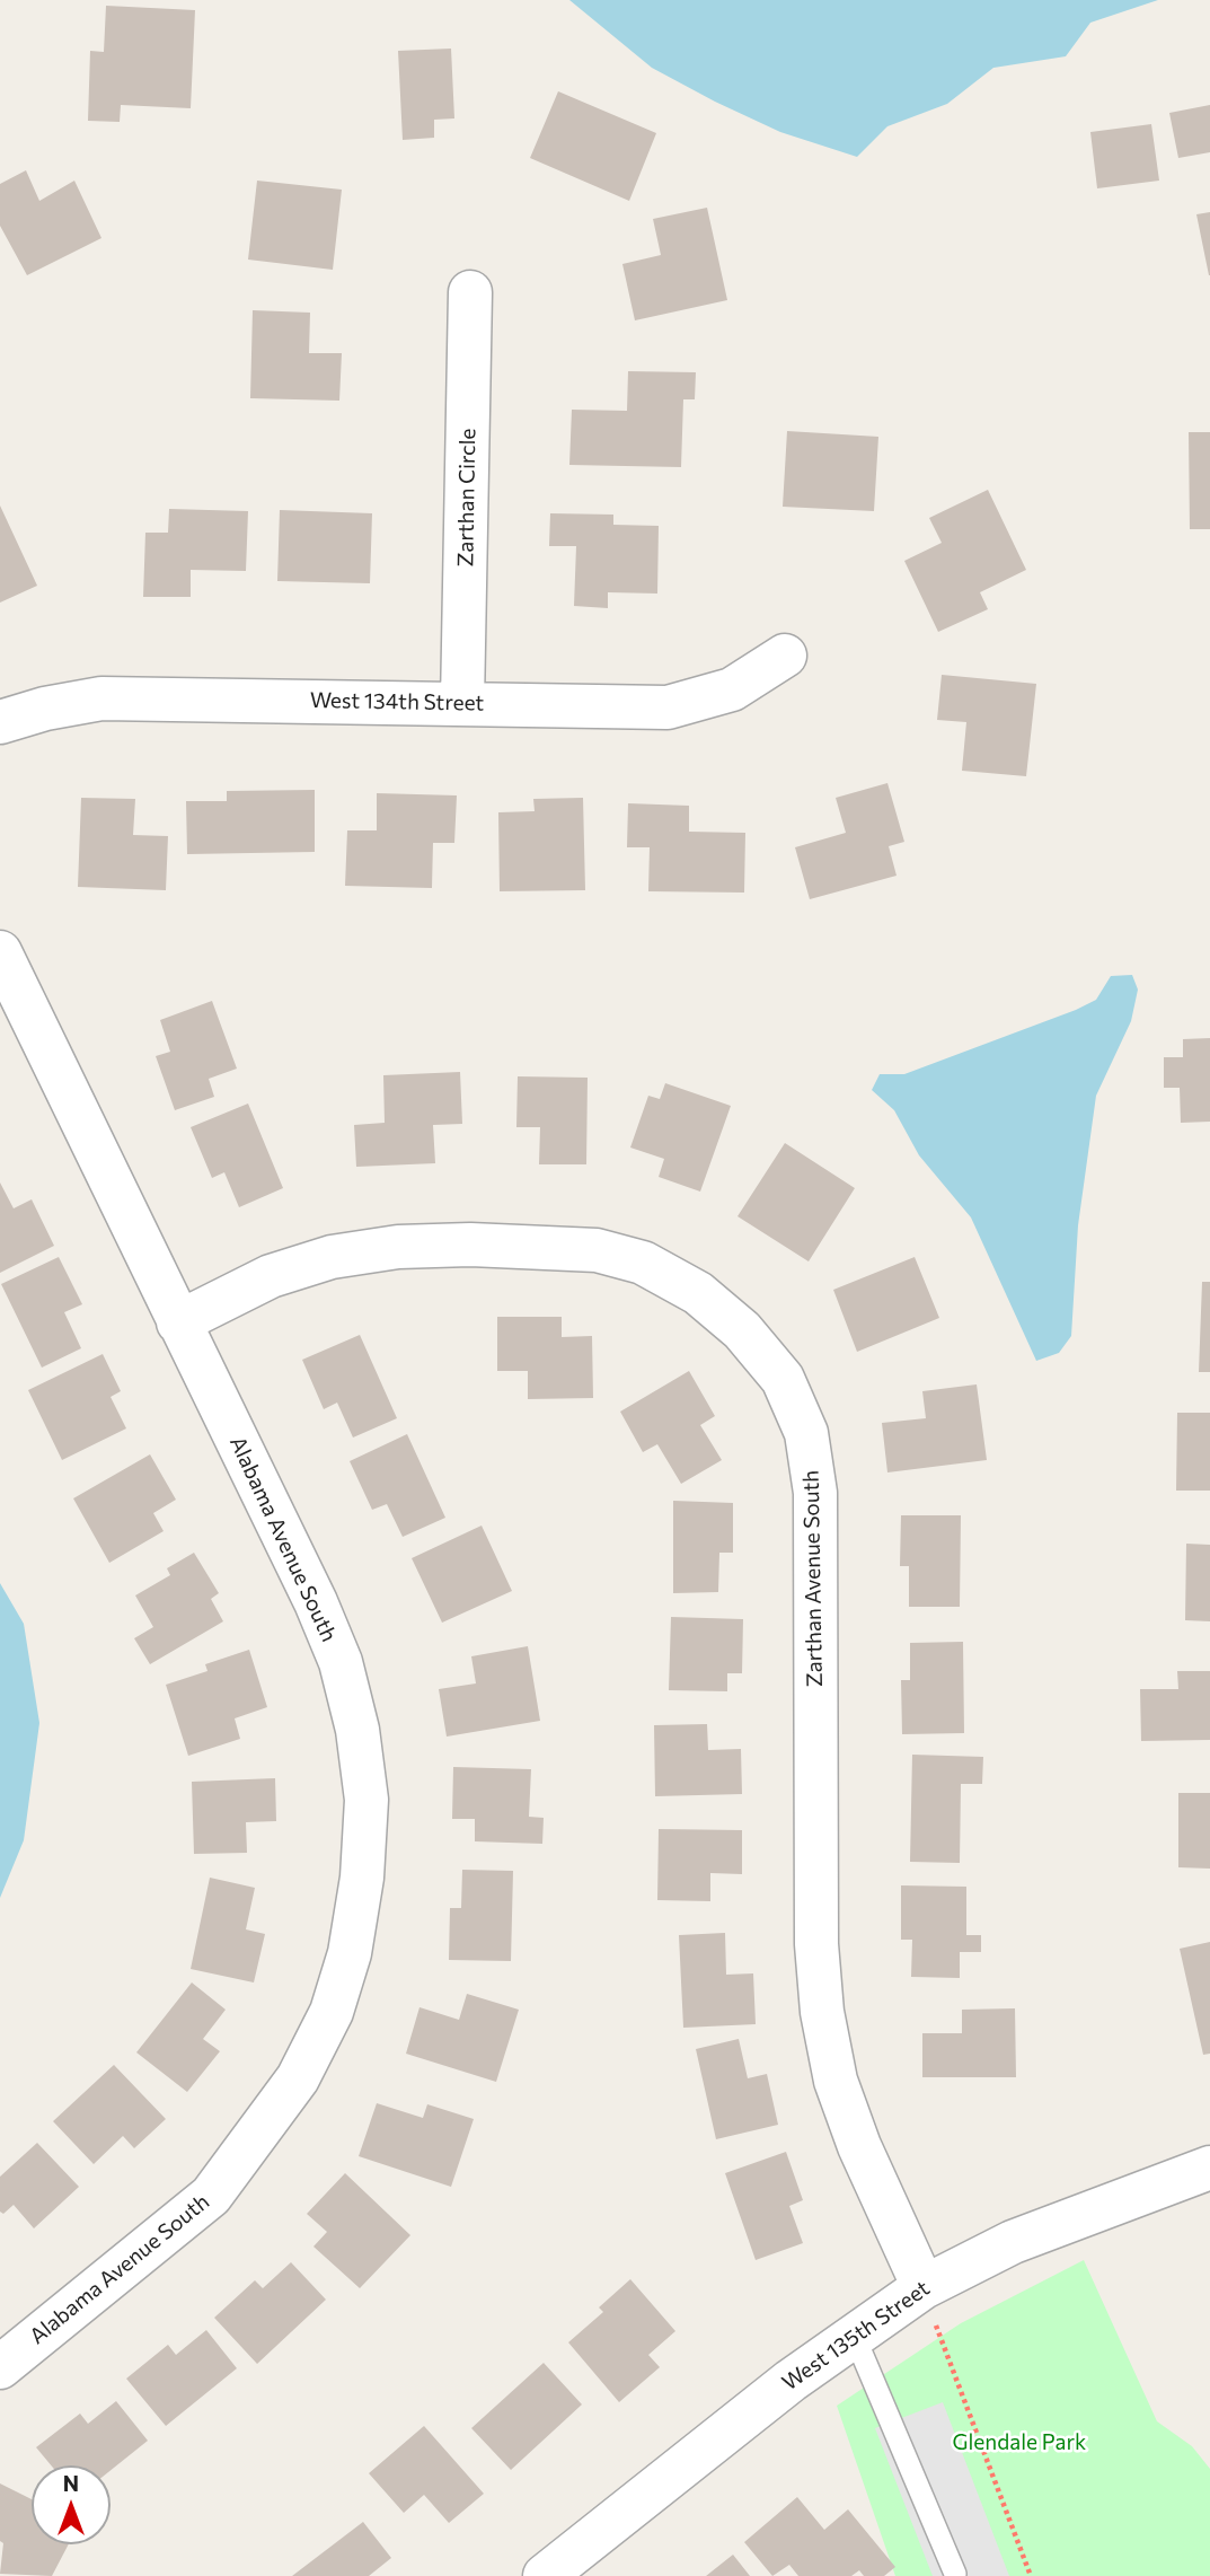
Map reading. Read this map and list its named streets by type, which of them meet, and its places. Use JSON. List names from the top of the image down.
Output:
{
  "streets": {
    "street": [
      "Zarthan Circle",
      "West 134th Street",
      "Alabama Avenue South",
      "Zarthan Avenue South",
      "West 135th Street"
    ]
  },
  "crossings": [
    ["Zarthan Circle", "West 134th Street"],
    ["Alabama Avenue South", "Zarthan Avenue South"],
    ["Zarthan Avenue South", "West 135th Street"]
  ],
  "parks": ["Glendale Park"],
  "north": "top"
}
